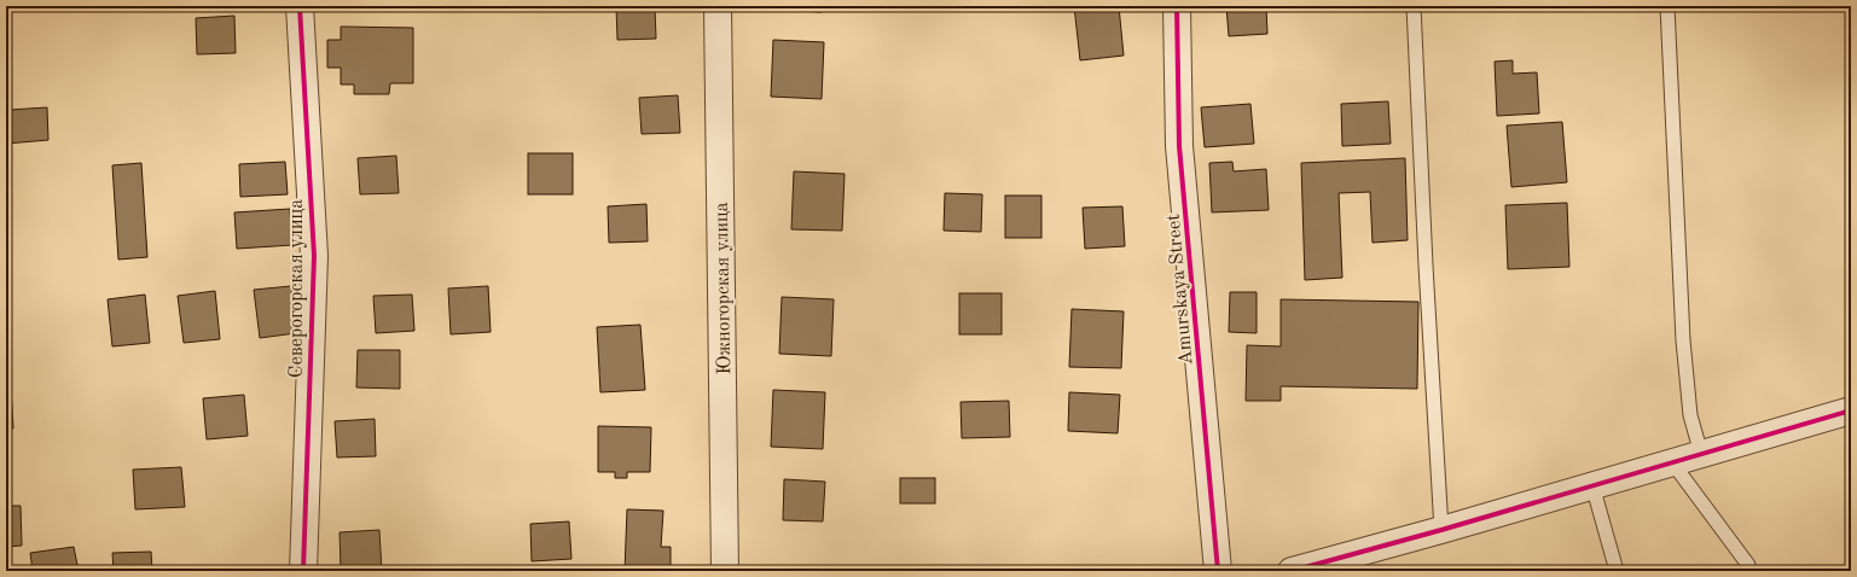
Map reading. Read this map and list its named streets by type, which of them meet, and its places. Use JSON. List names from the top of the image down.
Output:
{
  "streets": {
    "street": ["Северогорская улица", "Южногорская улица", "Amurskaya Street"]
  }
}
